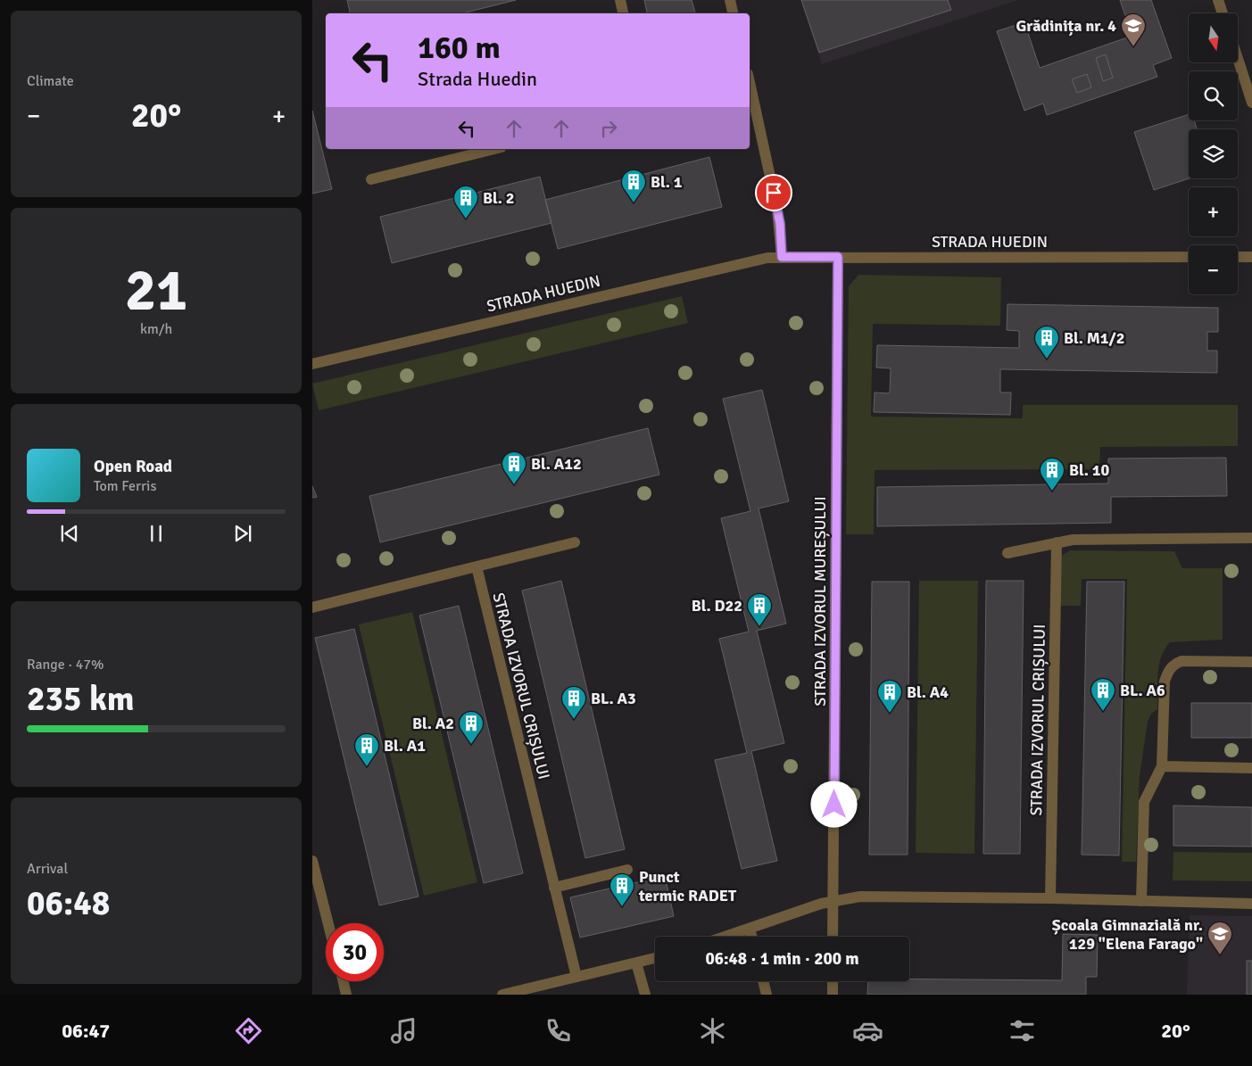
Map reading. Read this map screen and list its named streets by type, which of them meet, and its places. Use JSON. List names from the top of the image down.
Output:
{
  "streets": {
    "street": ["STRADA HUEDIN", "STRADA IZVORUL MUREȘULUI", "STRADA IZVORUL CRIȘULUI"]
  },
  "crossings": [
    ["STRADA HUEDIN", "STRADA IZVORUL MUREȘULUI"]
  ],
  "places": {
    "school or university": ["Grădinița nr. 4", "Școala Gimnazială nr. 129 \"Elena Farago\""],
    "building": [
      "Bl. 1",
      "Bl. 2",
      "Bl. M1/2",
      "Bl. A12",
      "Bl. 10",
      "Bl. D22",
      "BL. A6",
      "Bl. A4",
      "BL. A3",
      "Bl. A2",
      "Bl. A1",
      "Punct termic RADET"
    ]
  },
  "north": "bottom",
  "page": {
    "tile": [
      "Climate",
      ["21", "km/h"],
      ["Range · 47%", "235 km"],
      ["Arrival", "06:48"]
    ],
    "map_buttons": ["+", "−"],
    "turn": ["160 m", "Strada Huedin"],
    "heat": ["−", "20°", "+"],
    "song": ["Open Road", "Tom Ferris"],
    "limit": "30",
    "trip": "06:48 · 1 min · 200 m",
    "tabs": ["06:47", "20°"]
  }
}
